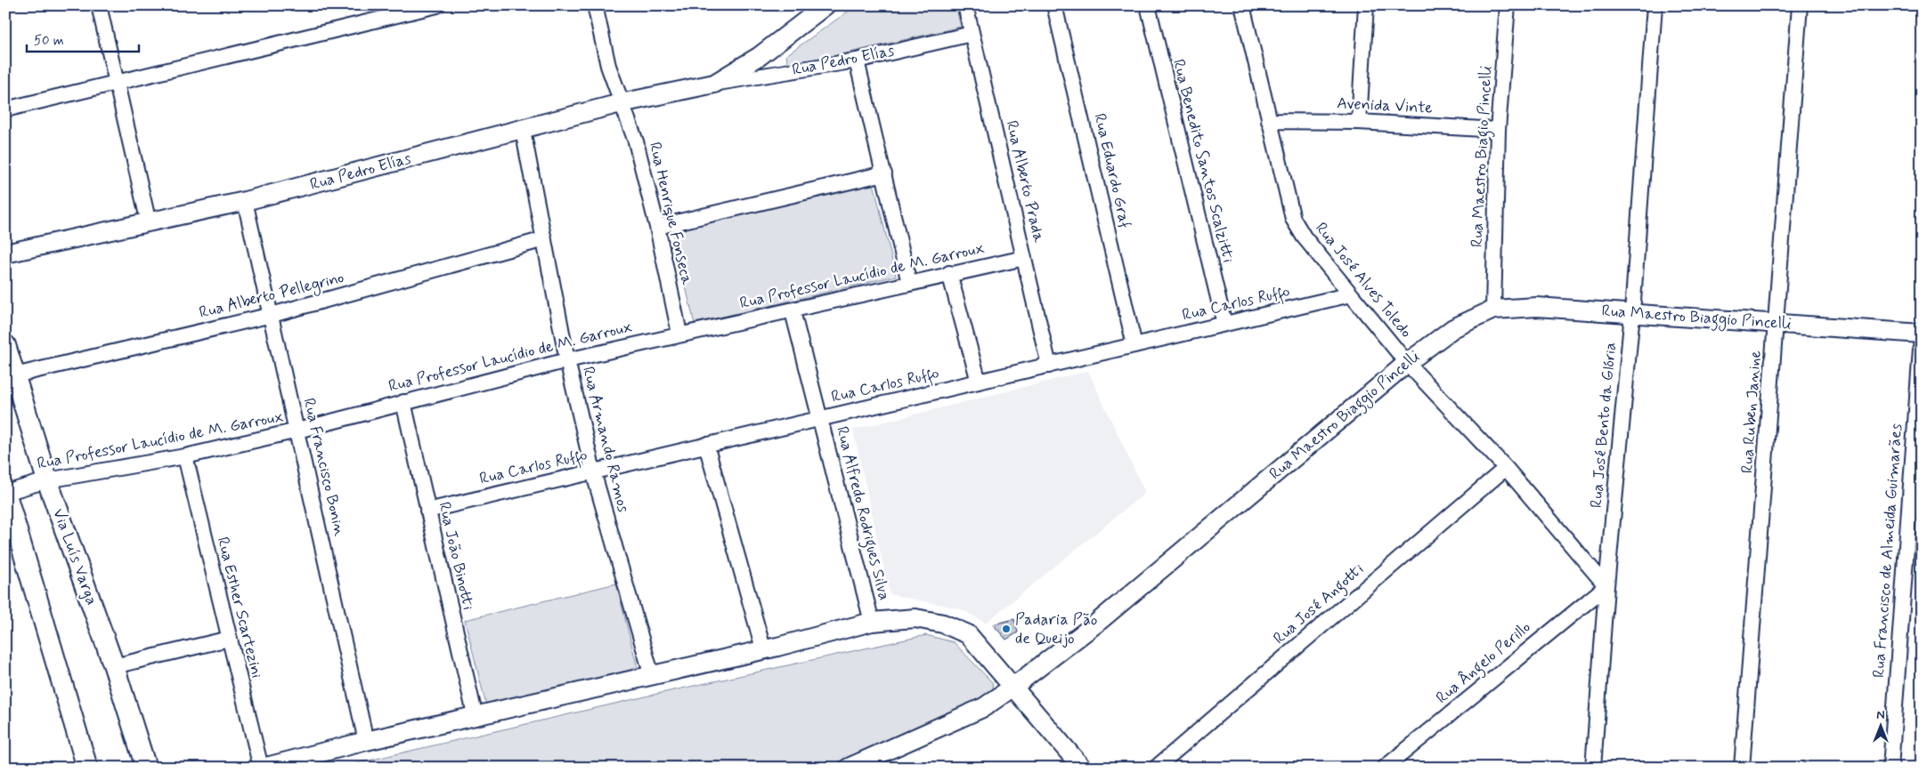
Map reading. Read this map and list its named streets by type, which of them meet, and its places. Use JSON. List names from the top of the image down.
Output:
{
  "streets": {
    "main road": ["Via Luís Varga"],
    "street": [
      "Rua Pedro Elías",
      "Avenida Vinte",
      "Rua Maestro Biagio Pincelli",
      "Rua Benedito Santos Scalzitti",
      "Rua Eduardo Graf",
      "Rua Alberto Prada",
      "Rua Henrique Fonseca",
      "Rua Professor Laucídio de M. Garroux",
      "Rua José Alves Toledo",
      "Rua Alberto Pellegrino",
      "Rua Carlos Ruffo",
      "Rua Maestro Biaggio Pincelli",
      "Rua Ruben Janine",
      "Rua José Bento da Glória",
      "Rua Armando Ramos",
      "Rua Francisco Bonin",
      "Rua Alfredo Rodrigues Silva",
      "Rua Francisco de Almeida Guimarães",
      "Rua João Binotti",
      "Rua José Angotti",
      "Rua Esther Scartezini",
      "Rua Ângelo Perillo"
    ]
  },
  "crossings": [
    ["Rua Pedro Elías", "Rua Alberto Prada"],
    ["Rua Pedro Elías", "Rua Henrique Fonseca"],
    ["Rua Pedro Elías", "Rua Armando Ramos"],
    ["Rua Pedro Elías", "Rua Francisco Bonin"],
    ["Avenida Vinte", "Rua Maestro Biagio Pincelli"],
    ["Avenida Vinte", "Rua José Alves Toledo"],
    ["Rua Maestro Biagio Pincelli", "Rua Maestro Biaggio Pincelli"],
    ["Rua Benedito Santos Scalzitti", "Rua Carlos Ruffo"],
    ["Rua Eduardo Graf", "Rua Carlos Ruffo"],
    ["Rua Alberto Prada", "Rua Professor Laucídio de M. Garroux"],
    ["Rua Alberto Prada", "Rua Carlos Ruffo"],
    ["Rua Henrique Fonseca", "Rua Professor Laucídio de M. Garroux"],
    ["Rua Professor Laucídio de M. Garroux", "Rua Armando Ramos"],
    ["Rua Professor Laucídio de M. Garroux", "Rua Francisco Bonin"],
    ["Rua Professor Laucídio de M. Garroux", "Rua Alfredo Rodrigues Silva"],
    ["Rua Professor Laucídio de M. Garroux", "Rua João Binotti"],
    ["Rua Professor Laucídio de M. Garroux", "Via Luís Varga"],
    ["Rua Professor Laucídio de M. Garroux", "Rua Esther Scartezini"],
    ["Rua José Alves Toledo", "Rua Carlos Ruffo"],
    ["Rua José Alves Toledo", "Rua Maestro Biaggio Pincelli"],
    ["Rua José Alves Toledo", "Rua José Bento da Glória"],
    ["Rua José Alves Toledo", "Rua José Angotti"],
    ["Rua José Alves Toledo", "Rua Ângelo Perillo"],
    ["Rua Alberto Pellegrino", "Rua Armando Ramos"],
    ["Rua Alberto Pellegrino", "Rua Francisco Bonin"],
    ["Rua Alberto Pellegrino", "Via Luís Varga"],
    ["Rua Carlos Ruffo", "Rua Armando Ramos"],
    ["Rua Carlos Ruffo", "Rua Alfredo Rodrigues Silva"],
    ["Rua Carlos Ruffo", "Rua João Binotti"],
    ["Rua Maestro Biaggio Pincelli", "Rua Ruben Janine"],
    ["Rua Maestro Biaggio Pincelli", "Rua José Bento da Glória"],
    ["Rua Maestro Biaggio Pincelli", "Rua Francisco de Almeida Guimarães"],
    ["Rua José Bento da Glória", "Rua Ângelo Perillo"]
  ],
  "places": ["Padaria Pão de Queijo"],
  "scale_bar": "50 m",
  "north": "top"
}
